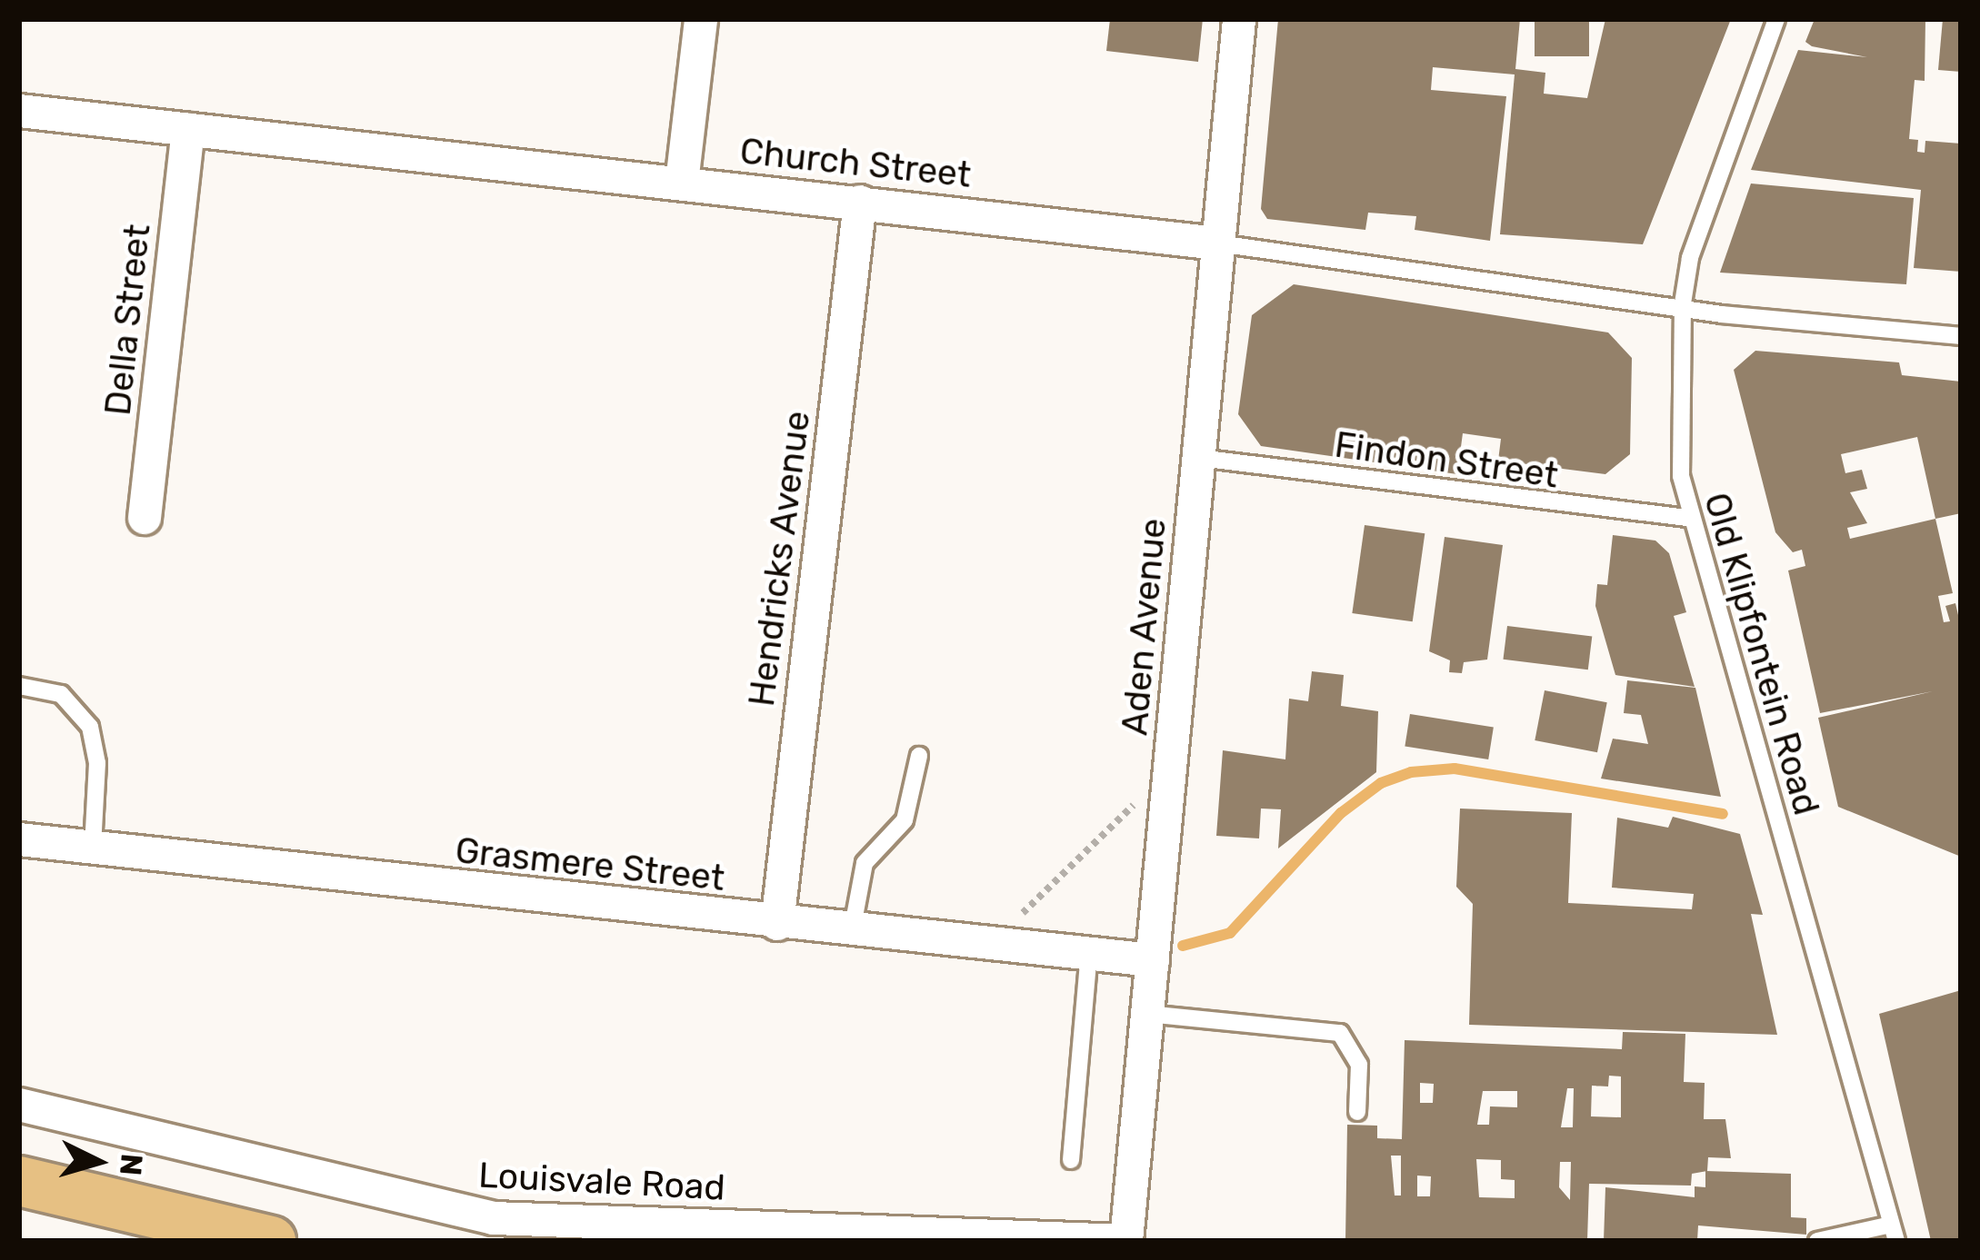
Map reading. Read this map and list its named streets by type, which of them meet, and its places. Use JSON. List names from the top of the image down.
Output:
{
  "streets": {
    "street": [
      "Church Street",
      "Della Street",
      "Hendricks Avenue",
      "Aden Avenue",
      "Grasmere Street",
      "Louisvale Road"
    ],
    "lane": ["Findon Street", "Old Klipfontein Road"]
  },
  "crossings": [
    ["Church Street", "Della Street"],
    ["Church Street", "Hendricks Avenue"],
    ["Church Street", "Aden Avenue"],
    ["Church Street", "Old Klipfontein Road"],
    ["Findon Street", "Aden Avenue"],
    ["Findon Street", "Old Klipfontein Road"],
    ["Hendricks Avenue", "Grasmere Street"],
    ["Aden Avenue", "Grasmere Street"],
    ["Aden Avenue", "Louisvale Road"]
  ],
  "north": "right"
}
